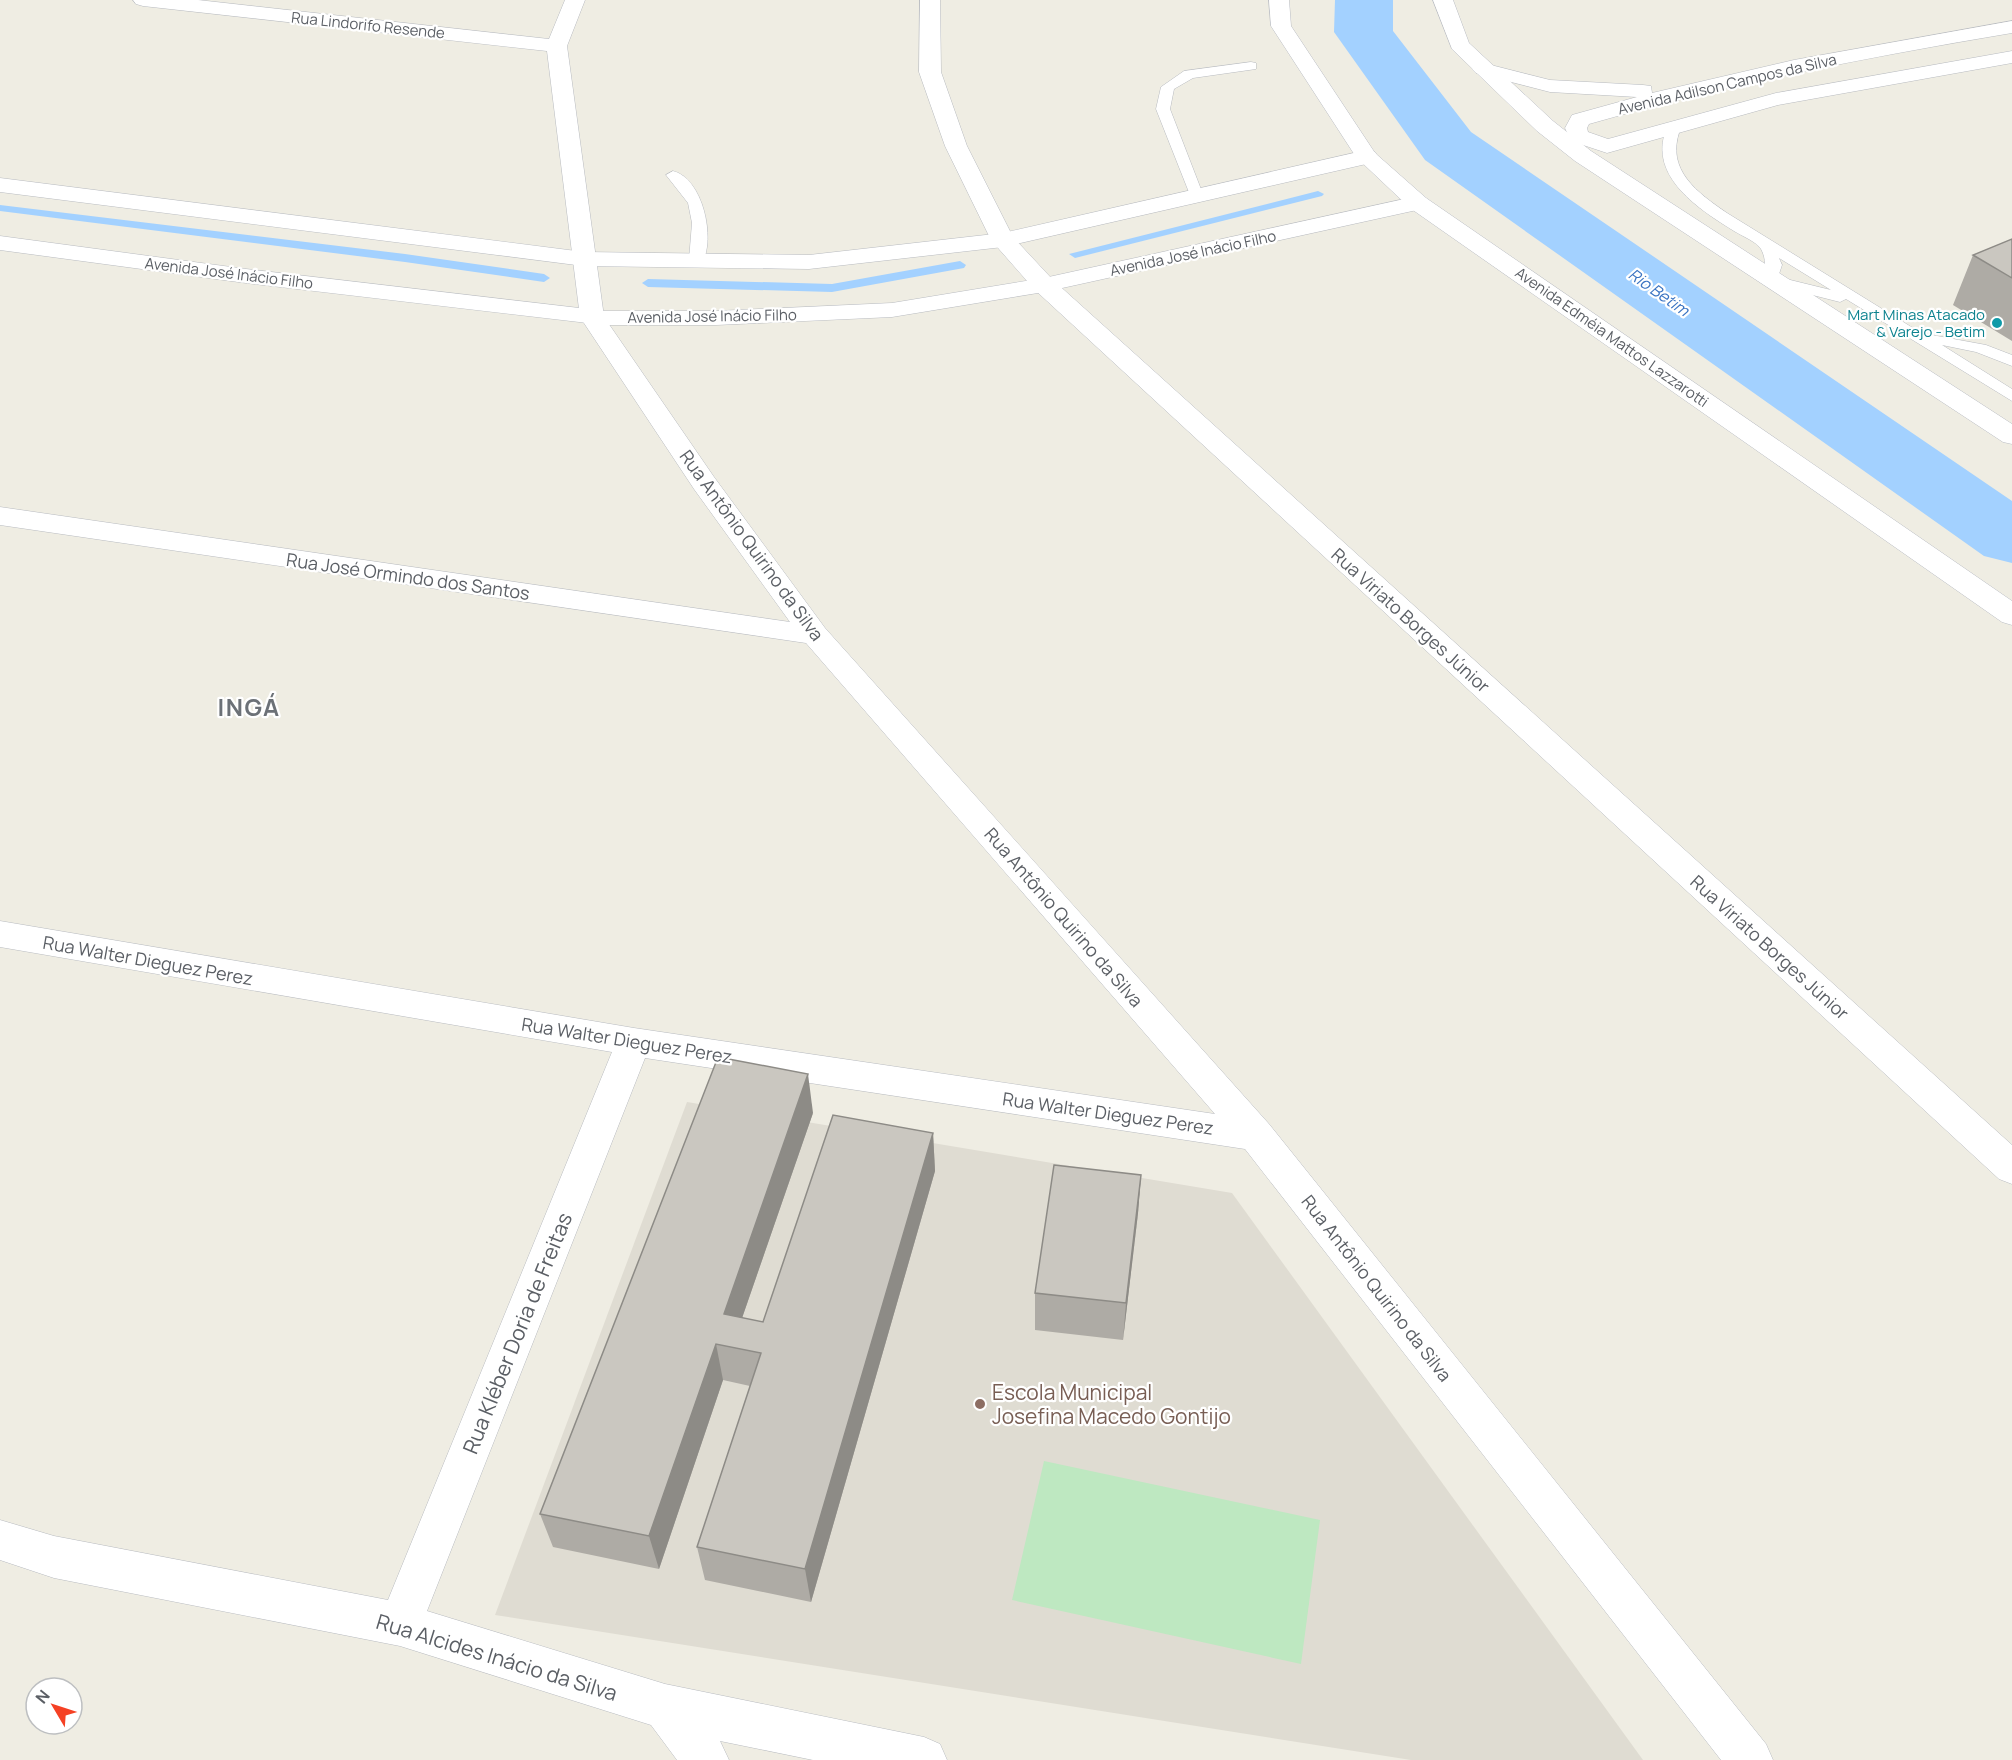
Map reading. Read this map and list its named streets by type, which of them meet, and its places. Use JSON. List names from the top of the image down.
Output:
{
  "streets": {
    "street": [
      "Rua Lindorifo Resende",
      "Avenida Adilson Campos da Silva",
      "Avenida José Inácio Filho",
      "Avenida Edméia Mattos Lazzarotti",
      "Rua Antônio Quirino da Silva",
      "Rua José Ormindo dos Santos",
      "Rua Viriato Borges Júnior",
      "Rua Walter Dieguez Perez",
      "Rua Kléber Doria de Freitas",
      "Rua Alcides Inácio da Silva"
    ]
  },
  "crossings": [
    ["Rua Lindorifo Resende", "Rua Antônio Quirino da Silva"],
    ["Avenida José Inácio Filho", "Avenida Edméia Mattos Lazzarotti"],
    ["Avenida José Inácio Filho", "Rua Antônio Quirino da Silva"],
    ["Avenida José Inácio Filho", "Rua Viriato Borges Júnior"],
    ["Rua Antônio Quirino da Silva", "Rua José Ormindo dos Santos"],
    ["Rua Antônio Quirino da Silva", "Rua Walter Dieguez Perez"],
    ["Rua Walter Dieguez Perez", "Rua Kléber Doria de Freitas"],
    ["Rua Kléber Doria de Freitas", "Rua Alcides Inácio da Silva"]
  ],
  "districts": ["INGÁ"],
  "water": ["Rio Betim"],
  "places": ["Mart Minas Atacado & Varejo - Betim", "Escola Municipal Josefina Macedo Gontijo"],
  "north": "top left"
}
